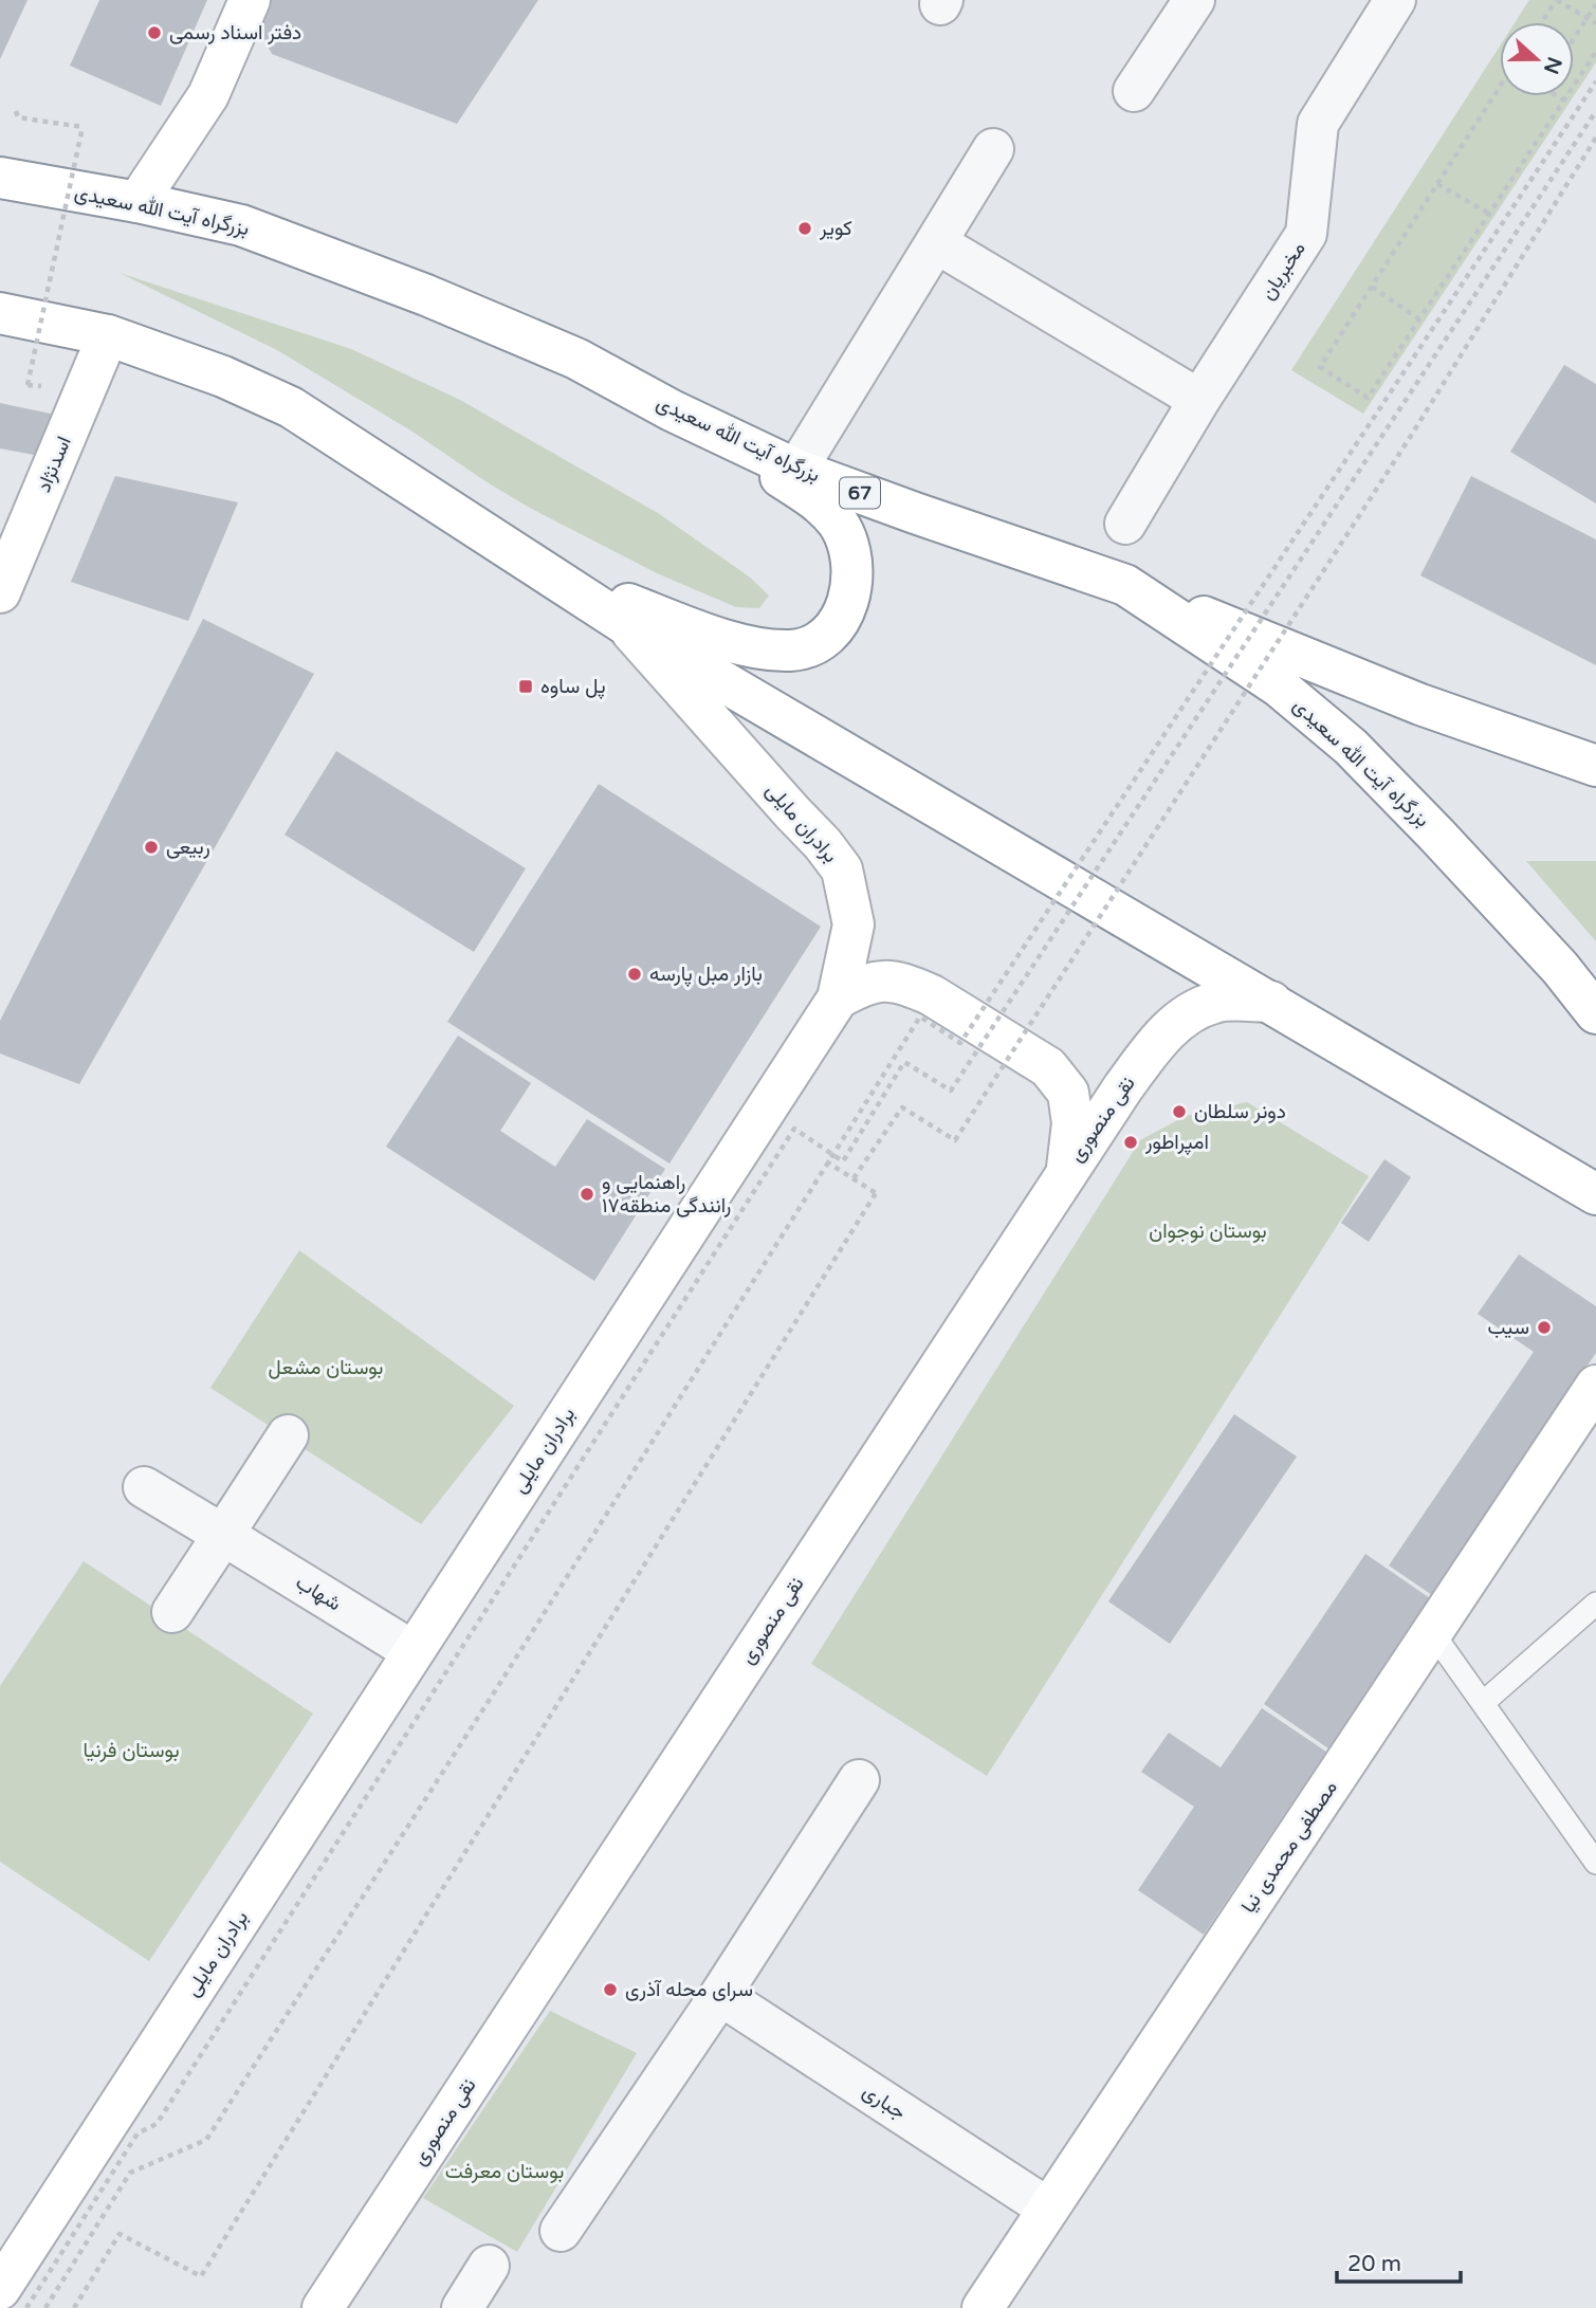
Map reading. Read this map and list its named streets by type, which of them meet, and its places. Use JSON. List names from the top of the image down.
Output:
{
  "streets": {
    "main road": [
      "بزرگراه آیت الله سعیدی",
      "اسدنژاد",
      "67",
      "برادران مایلی",
      "نقی منصوری",
      "مصطفی محمدی نیا"
    ],
    "street": ["مخبریان", "شهاب", "جباری"]
  },
  "crossings": [
    ["برادران مایلی", "شهاب"],
    ["مصطفی محمدی نیا", "جباری"]
  ],
  "parks": [
    "بوستان نوجوان",
    "بوستان مشعل",
    "بوستان فرنیا",
    "بوستان معرفت"
  ],
  "places": {
    "other": [
      "دفتر اسناد رسمی",
      "کویر",
      "ربیعی",
      "بازار مبل پارسه",
      "دونر سلطان",
      "امپراطور",
      "راهنمایی و رانندگی منطقه۱۷",
      "سیب",
      "سرای محله آذری"
    ],
    "transit": ["پل ساوه"]
  },
  "scale_bar": "20 m",
  "north": "right"
}
